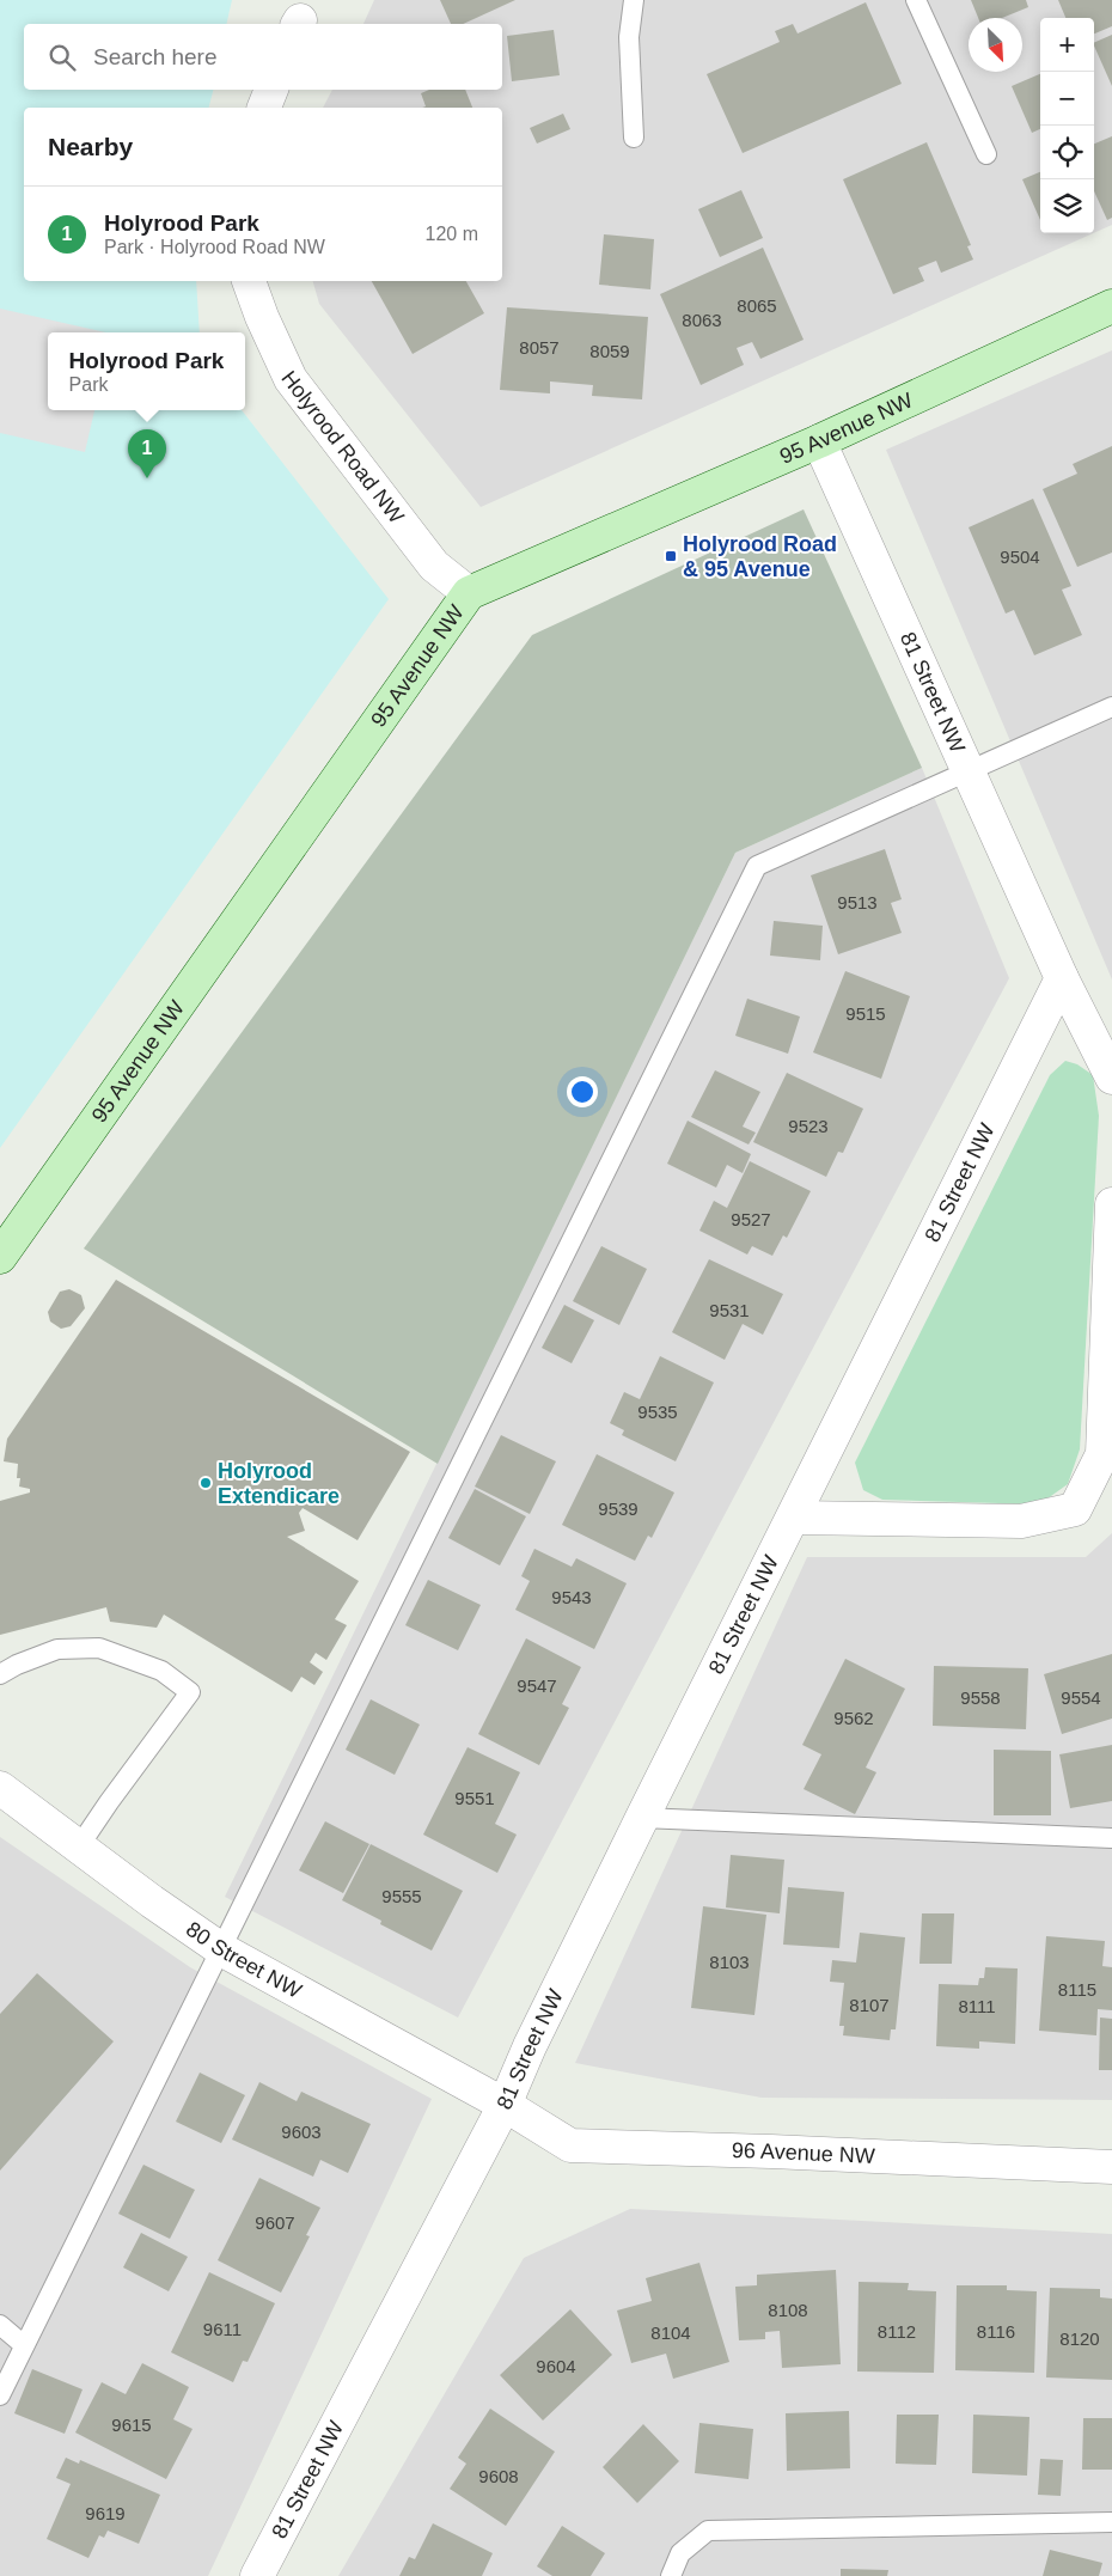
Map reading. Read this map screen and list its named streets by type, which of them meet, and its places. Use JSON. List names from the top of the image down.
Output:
{
  "streets": {
    "street": [
      "95 Avenue NW",
      "Holyrood Road NW",
      "81 Street NW",
      "80 Street NW",
      "96 Avenue NW"
    ]
  },
  "crossings": [
    ["95 Avenue NW", "Holyrood Road NW"],
    ["95 Avenue NW", "81 Street NW"],
    ["81 Street NW", "80 Street NW"],
    ["81 Street NW", "96 Avenue NW"],
    ["80 Street NW", "96 Avenue NW"]
  ],
  "places": {
    "transit": ["Holyrood Road & 95 Avenue"],
    "other": ["Holyrood Extendicare"]
  },
  "house_numbers": [
    "8065",
    "8063",
    "8057",
    "8059",
    "9504",
    "9513",
    "9515",
    "9523",
    "9527",
    "9531",
    "9535",
    "9539",
    "9543",
    "9547",
    "9558",
    "9554",
    "9562",
    "9551",
    "9555",
    "8103",
    "8115",
    "8107",
    "8111",
    "9603",
    "9607",
    "8108",
    "9611",
    "8112",
    "8116",
    "8104",
    "8120",
    "9604",
    "9615",
    "9608",
    "9619"
  ],
  "north": "bottom right",
  "page": {
    "map_buttons": ["+", "−"],
    "search": "Search here",
    "heading": "Nearby",
    "list": [
      {
        "mark": "1",
        "name": "Holyrood Park",
        "note": "Park · Holyrood Road NW",
        "value": "120 m"
      }
    ],
    "popup": ["Holyrood Park", "Park"],
    "pins": "1"
  }
}
